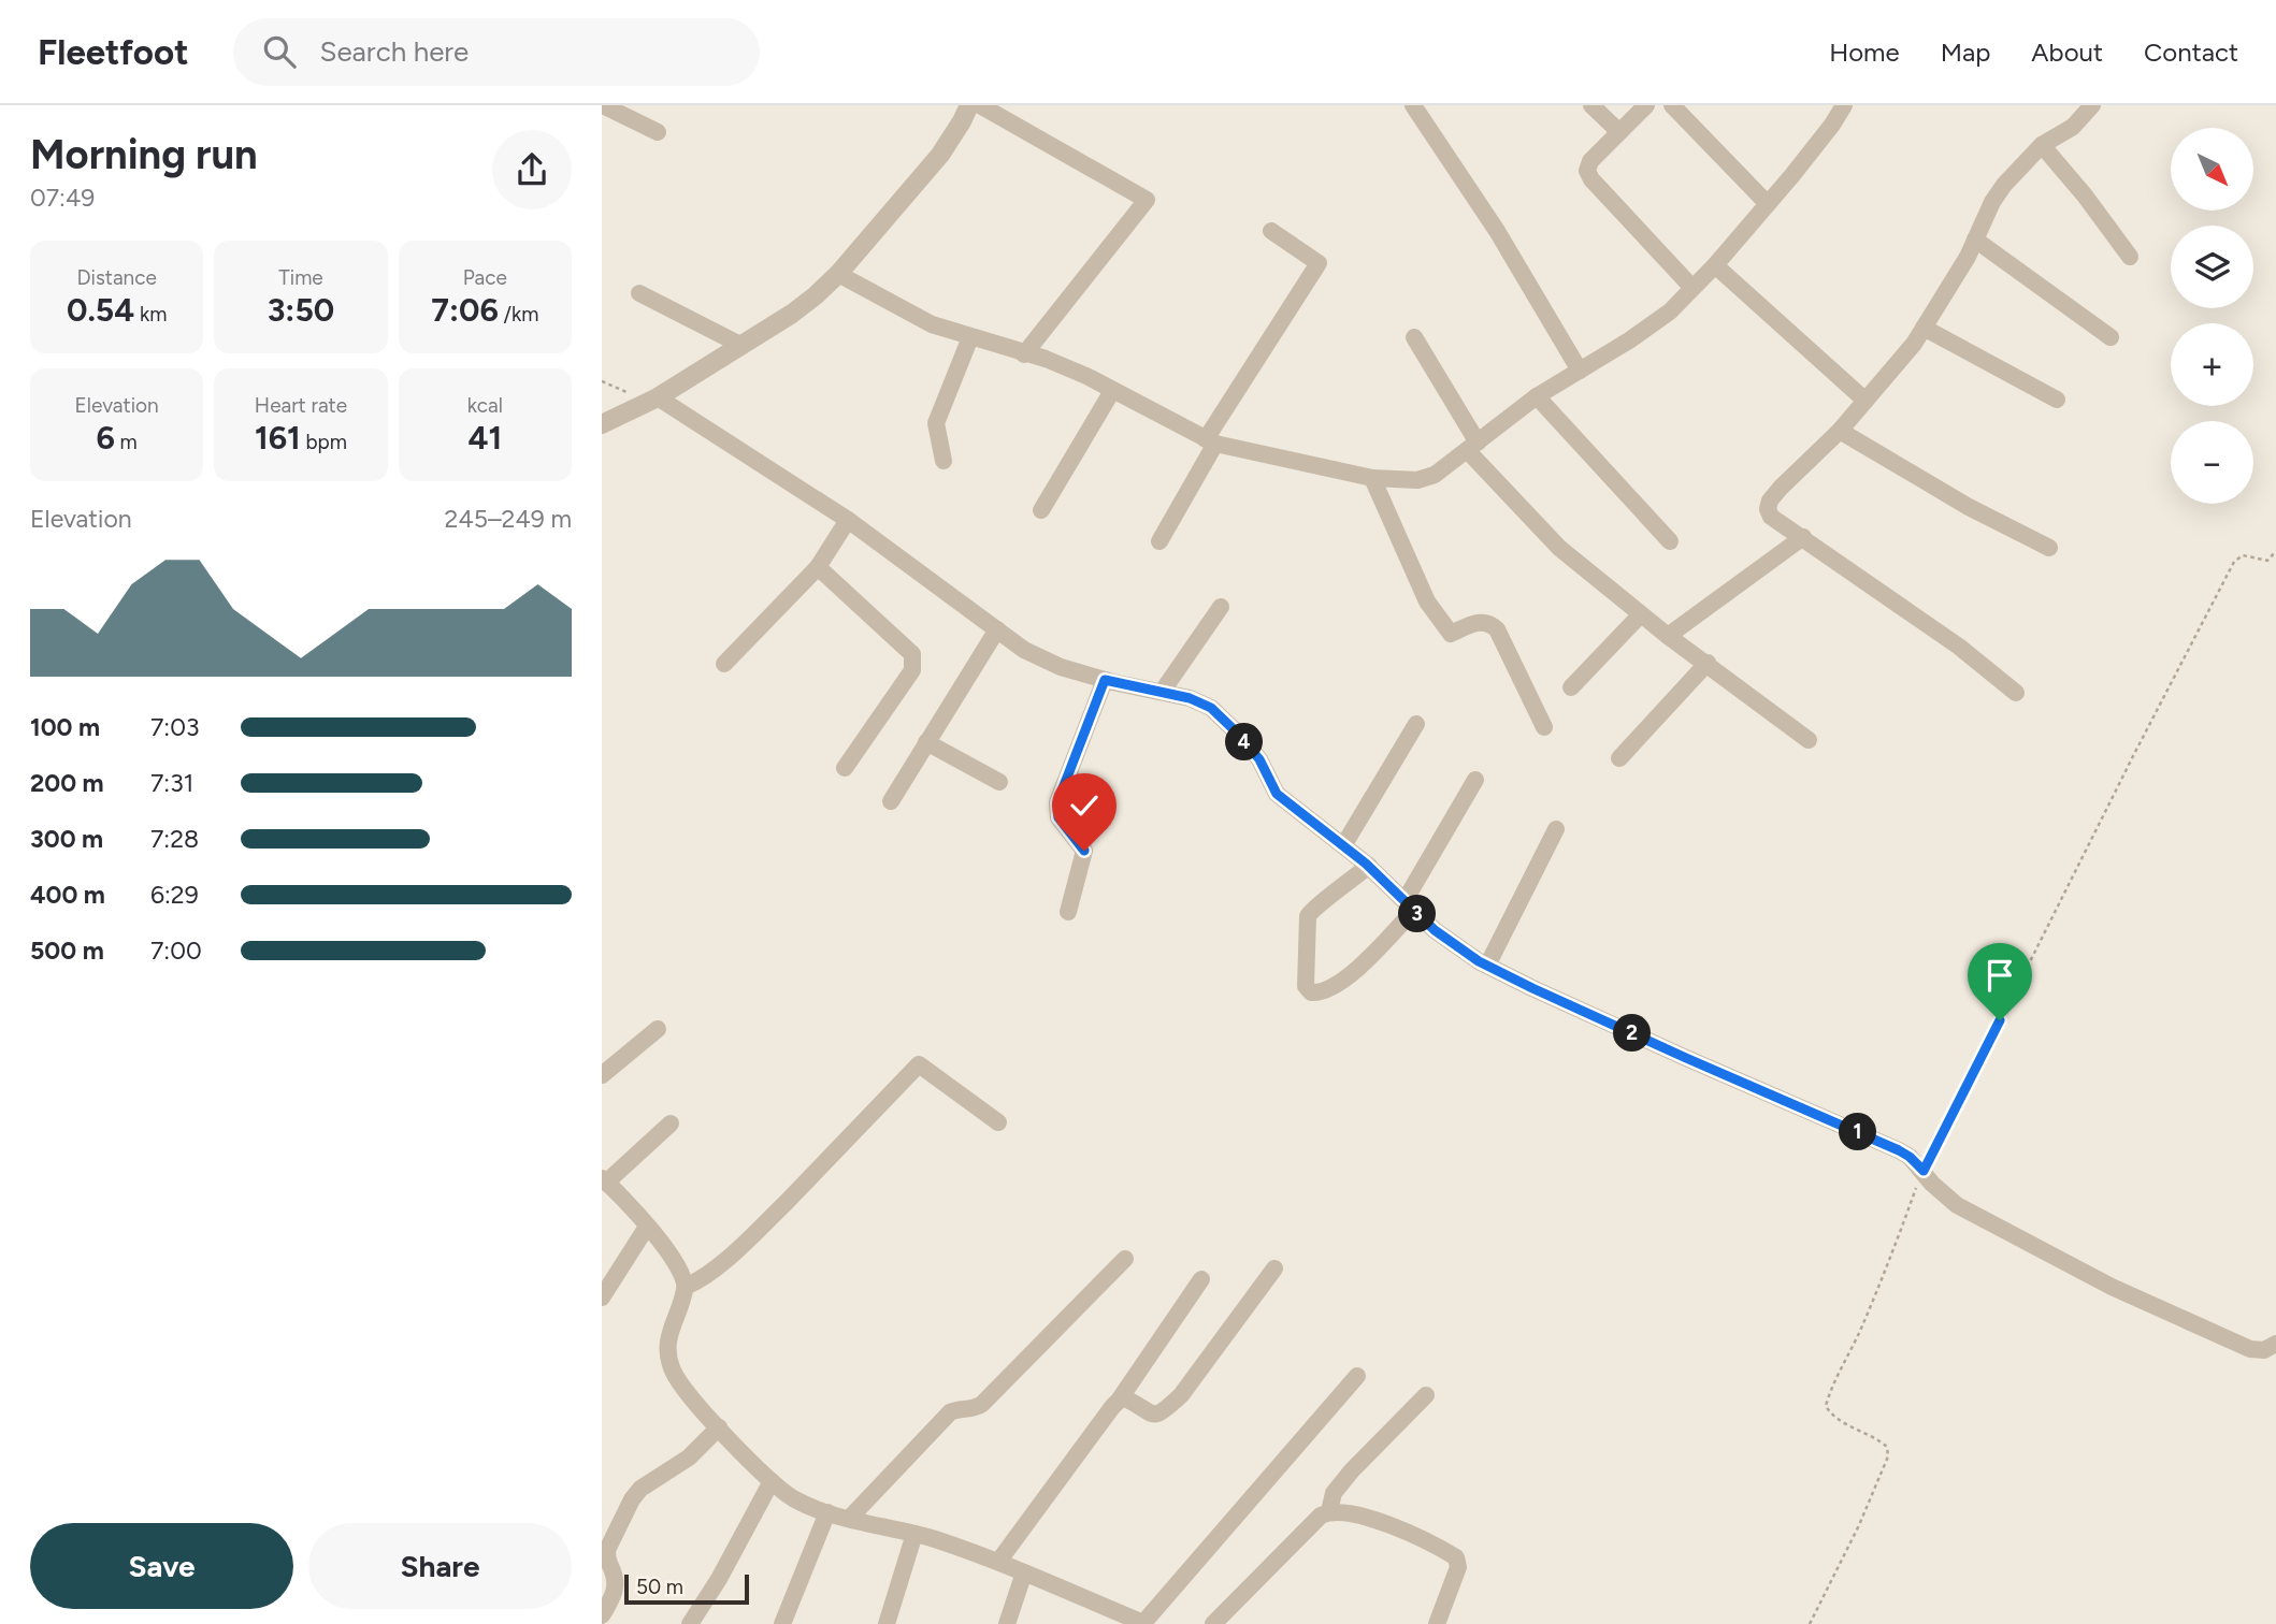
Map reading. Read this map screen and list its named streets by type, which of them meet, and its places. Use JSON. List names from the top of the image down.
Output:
{
  "scale_bar": "50 m",
  "north": "bottom right",
  "page": {
    "header": "Fleetfoot",
    "search": "Search here",
    "nav": [
      "Home",
      "Map",
      "About",
      "Contact"
    ],
    "heading": ["Morning run", "07:49"],
    "map_buttons": ["+", "−"],
    "stats": [
      ["Distance", "0.54 km"],
      ["Time", "3:50"],
      ["Pace", "7:06 /km"],
      ["Elevation", "6 m"],
      ["Heart rate", "161 bpm"],
      ["kcal", "41"]
    ],
    "chart": ["Elevation", "245–249 m"],
    "list": [
      {
        "name": "100 m",
        "note": "7:03"
      },
      {
        "name": "200 m",
        "note": "7:31"
      },
      {
        "name": "300 m",
        "note": "7:28"
      },
      {
        "name": "400 m",
        "note": "6:29"
      },
      {
        "name": "500 m",
        "note": "7:00"
      }
    ],
    "pins": [
      "4",
      "3",
      "2",
      "1"
    ],
    "buttons": ["Save", "Share"],
    "scale": "50 m"
  }
}
